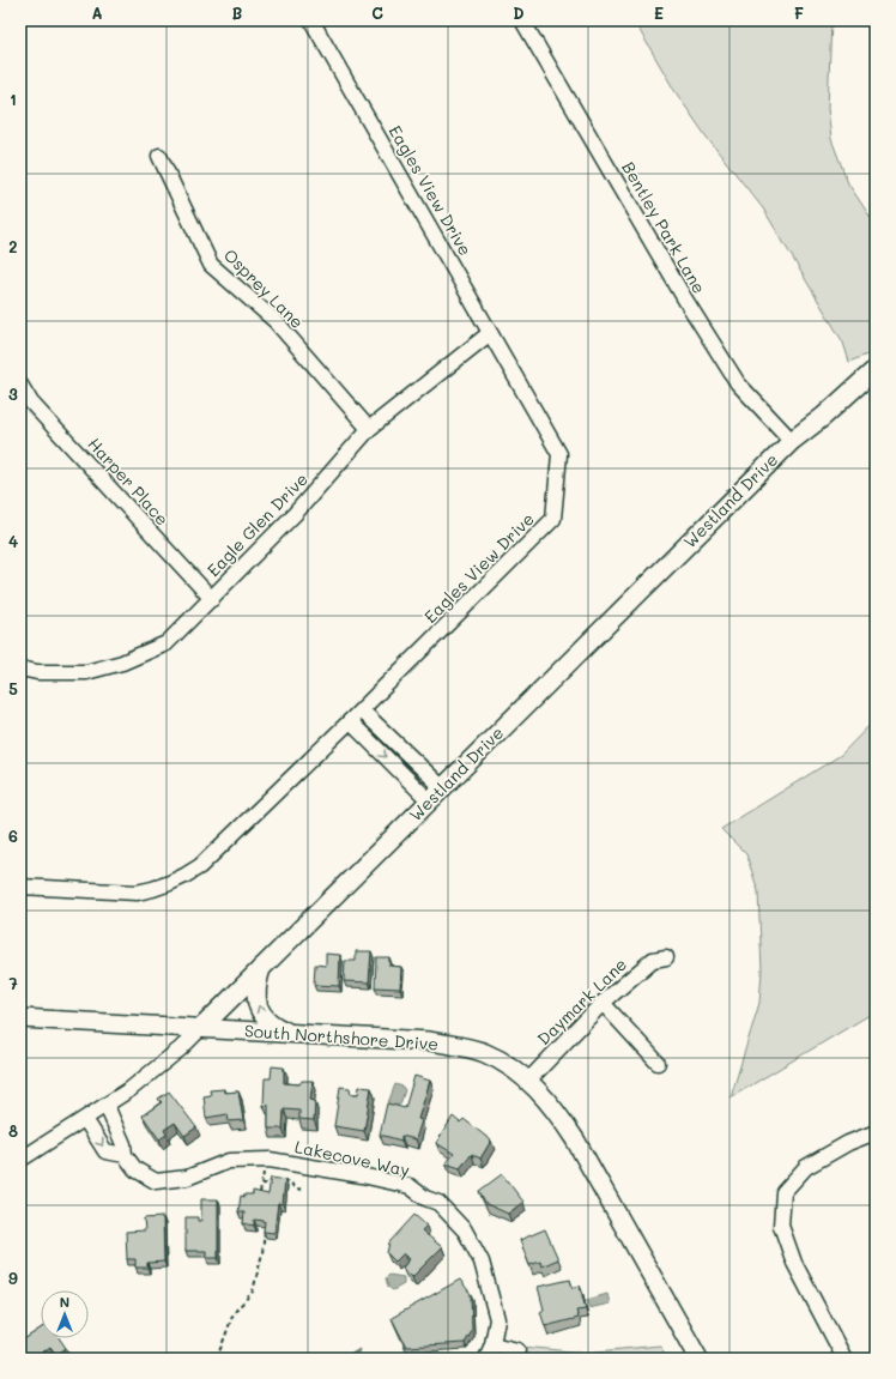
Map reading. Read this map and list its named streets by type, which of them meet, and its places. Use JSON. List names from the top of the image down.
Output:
{
  "streets": {
    "main road": ["Westland Drive", "South Northshore Drive"],
    "street": [
      "Eagles View Drive",
      "Bentley Park Lane",
      "Osprey Lane",
      "Harper Place",
      "Eagle Glen Drive",
      "Daymark Lane",
      "Lakecove Way"
    ]
  },
  "crossings": [
    ["Eagles View Drive", "Eagle Glen Drive"],
    ["Bentley Park Lane", "Westland Drive"],
    ["Osprey Lane", "Eagle Glen Drive"],
    ["Harper Place", "Eagle Glen Drive"],
    ["Westland Drive", "South Northshore Drive"],
    ["Westland Drive", "Lakecove Way"],
    ["Daymark Lane", "South Northshore Drive"]
  ],
  "north": "top",
  "grid": {
    "columns": [
      "A",
      "B",
      "C",
      "D",
      "E",
      "F"
    ],
    "rows": [
      "1",
      "2",
      "3",
      "4",
      "5",
      "6",
      "7",
      "8",
      "9"
    ]
  }
}
